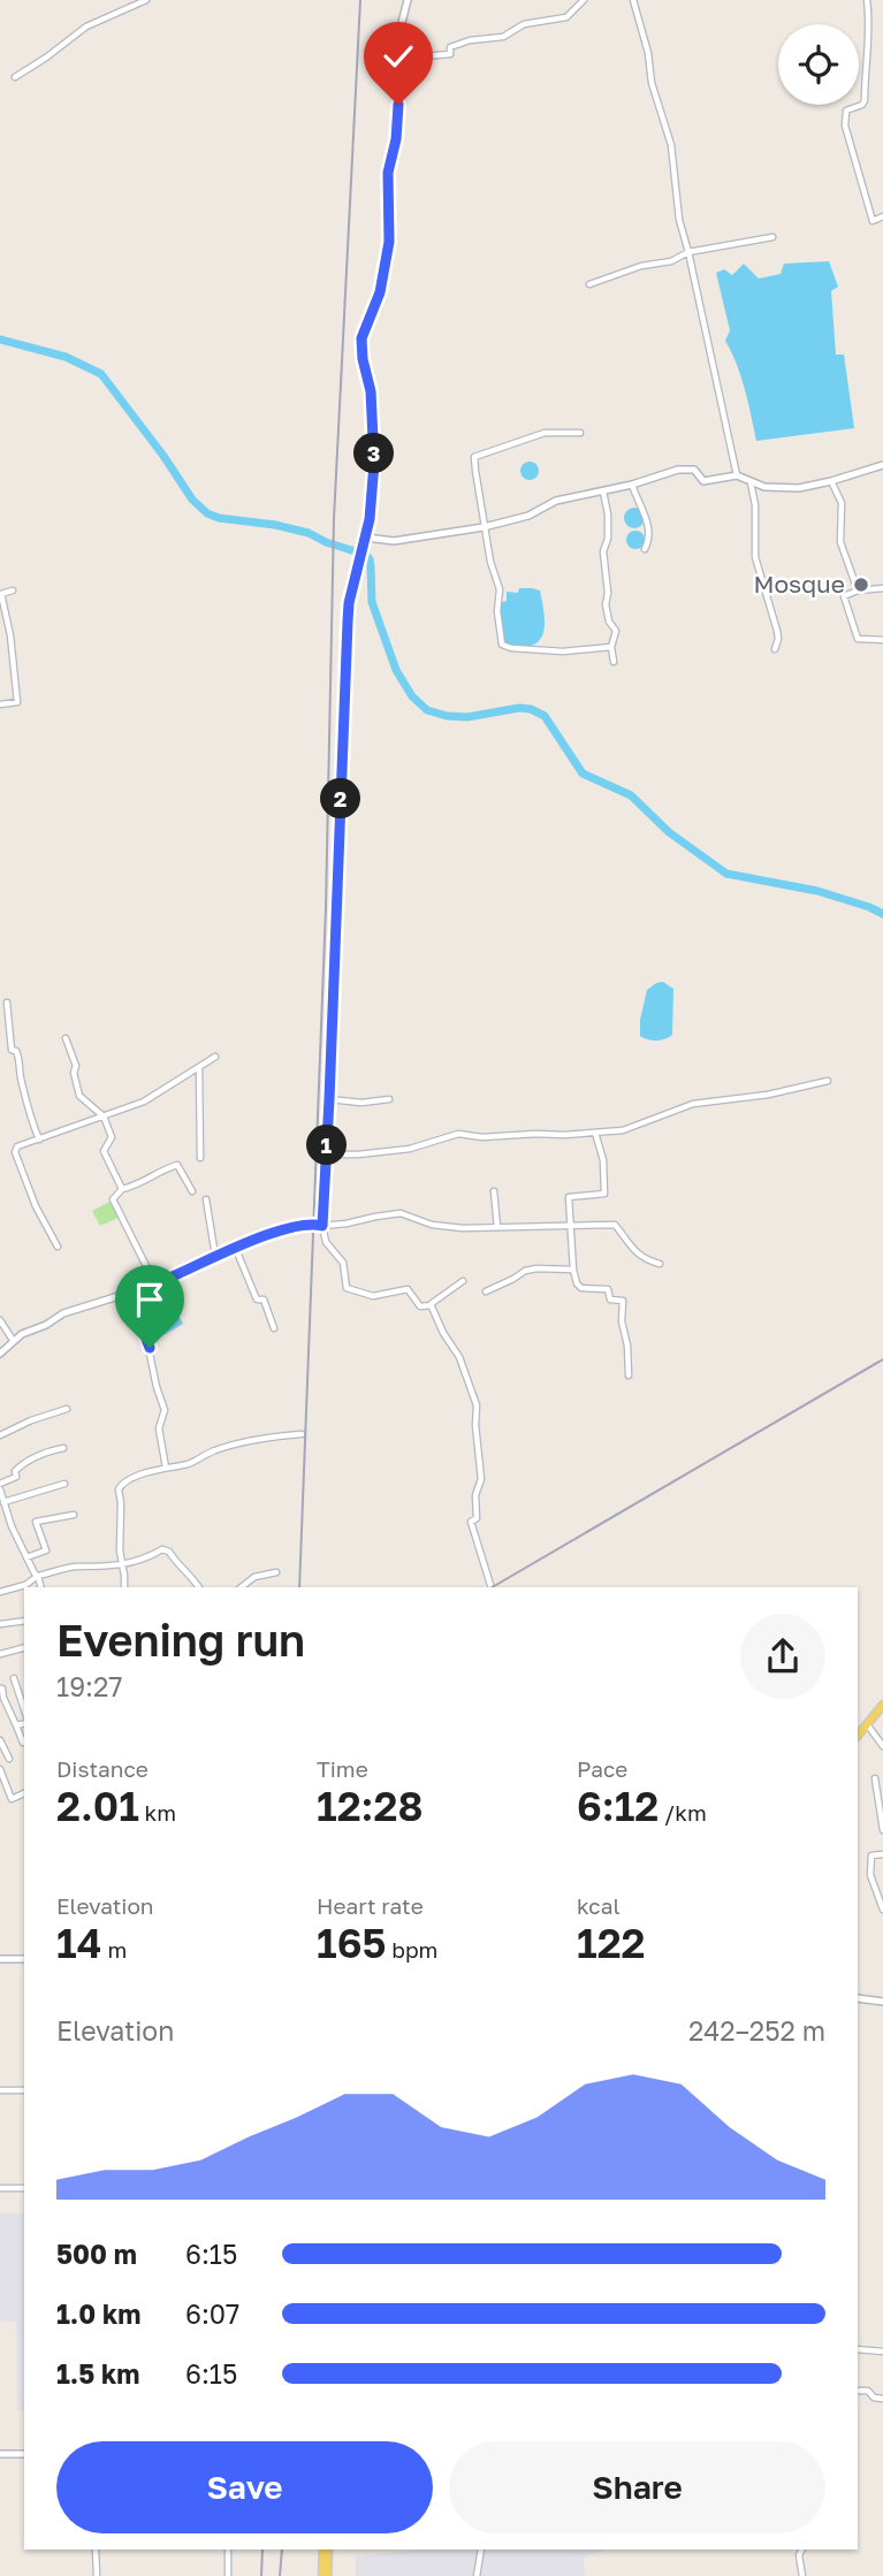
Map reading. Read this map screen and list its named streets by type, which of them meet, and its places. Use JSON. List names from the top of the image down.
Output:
{
  "places": ["Mosque"],
  "page": {
    "pins": ["3", "2", "1"],
    "heading": ["Evening run", "19:27"],
    "stats": [
      ["Distance", "2.01 km"],
      ["Time", "12:28"],
      ["Pace", "6:12 /km"],
      ["Elevation", "14 m"],
      ["Heart rate", "165 bpm"],
      ["kcal", "122"]
    ],
    "chart": ["Elevation", "242–252 m"],
    "list": [
      {
        "name": "500 m",
        "note": "6:15"
      },
      {
        "name": "1.0 km",
        "note": "6:07"
      },
      {
        "name": "1.5 km",
        "note": "6:15"
      }
    ],
    "buttons": ["Save", "Share"]
  }
}
